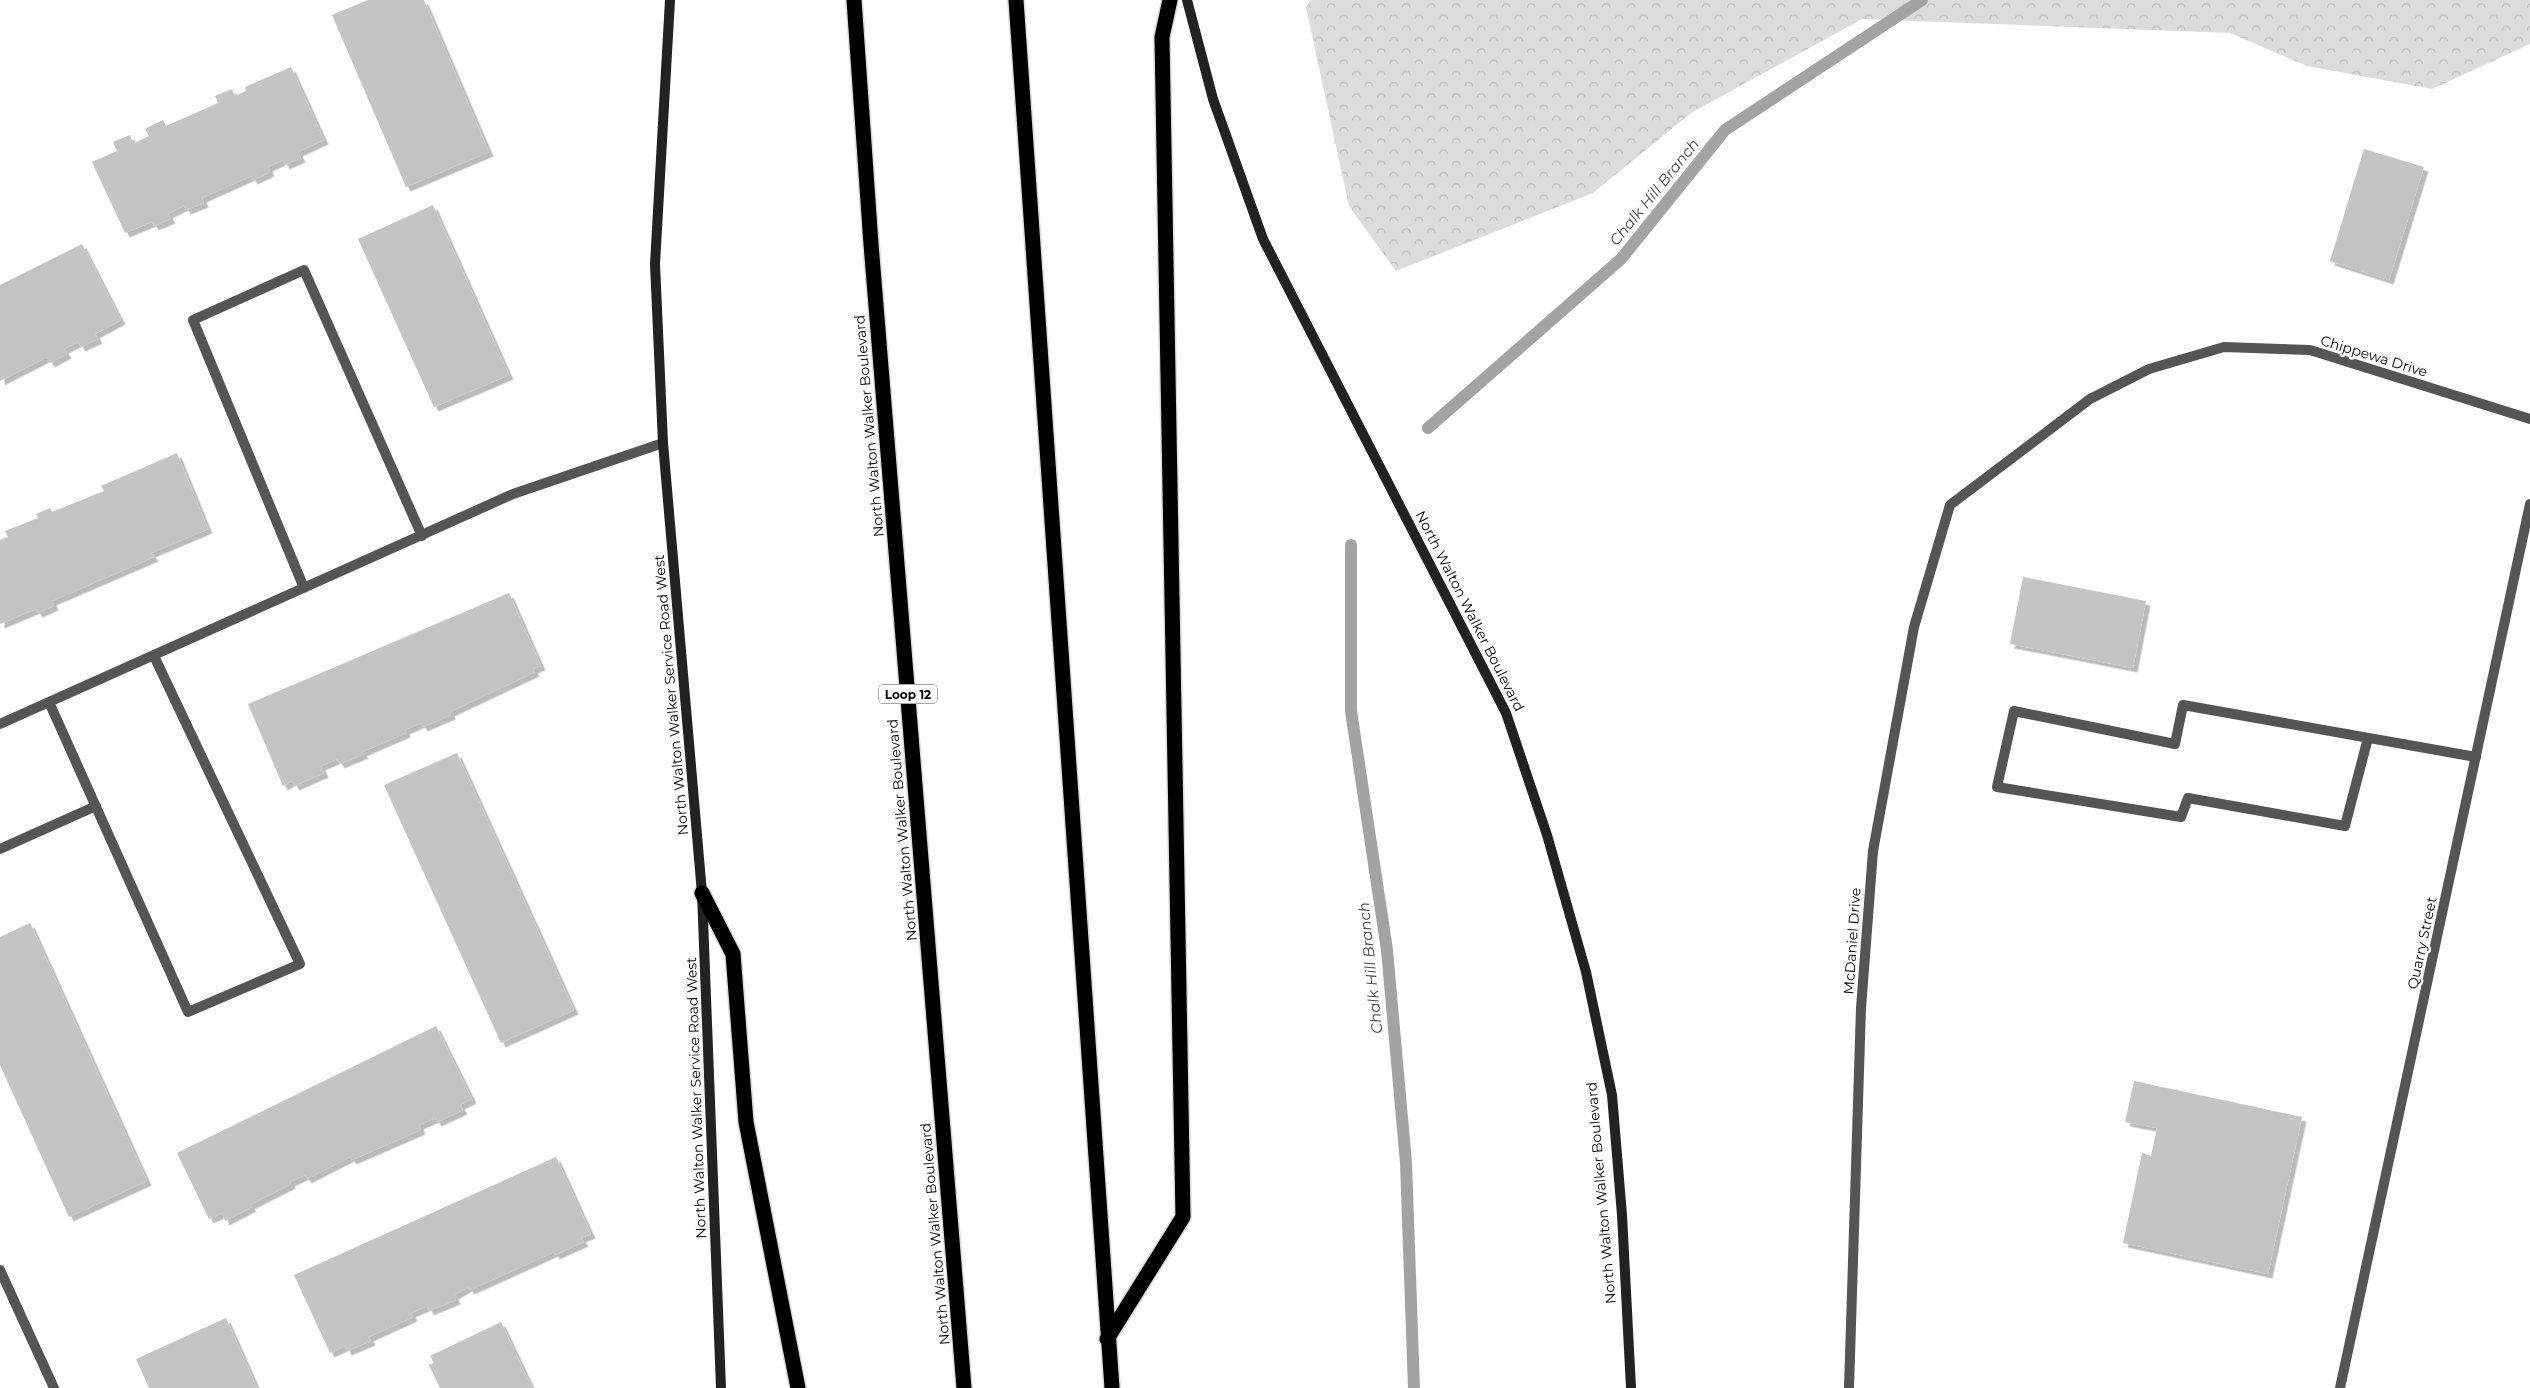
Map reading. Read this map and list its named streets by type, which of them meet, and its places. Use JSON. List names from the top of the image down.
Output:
{
  "streets": {
    "highway": ["North Walton Walker Boulevard", "Loop 12"],
    "main road": ["North Walton Walker Service Road West"],
    "street": ["Chippewa Drive", "McDaniel Drive", "Quarry Street"]
  },
  "crossings": [
    ["Chippewa Drive", "McDaniel Drive"]
  ],
  "water": ["Chalk Hill Branch"]
}
